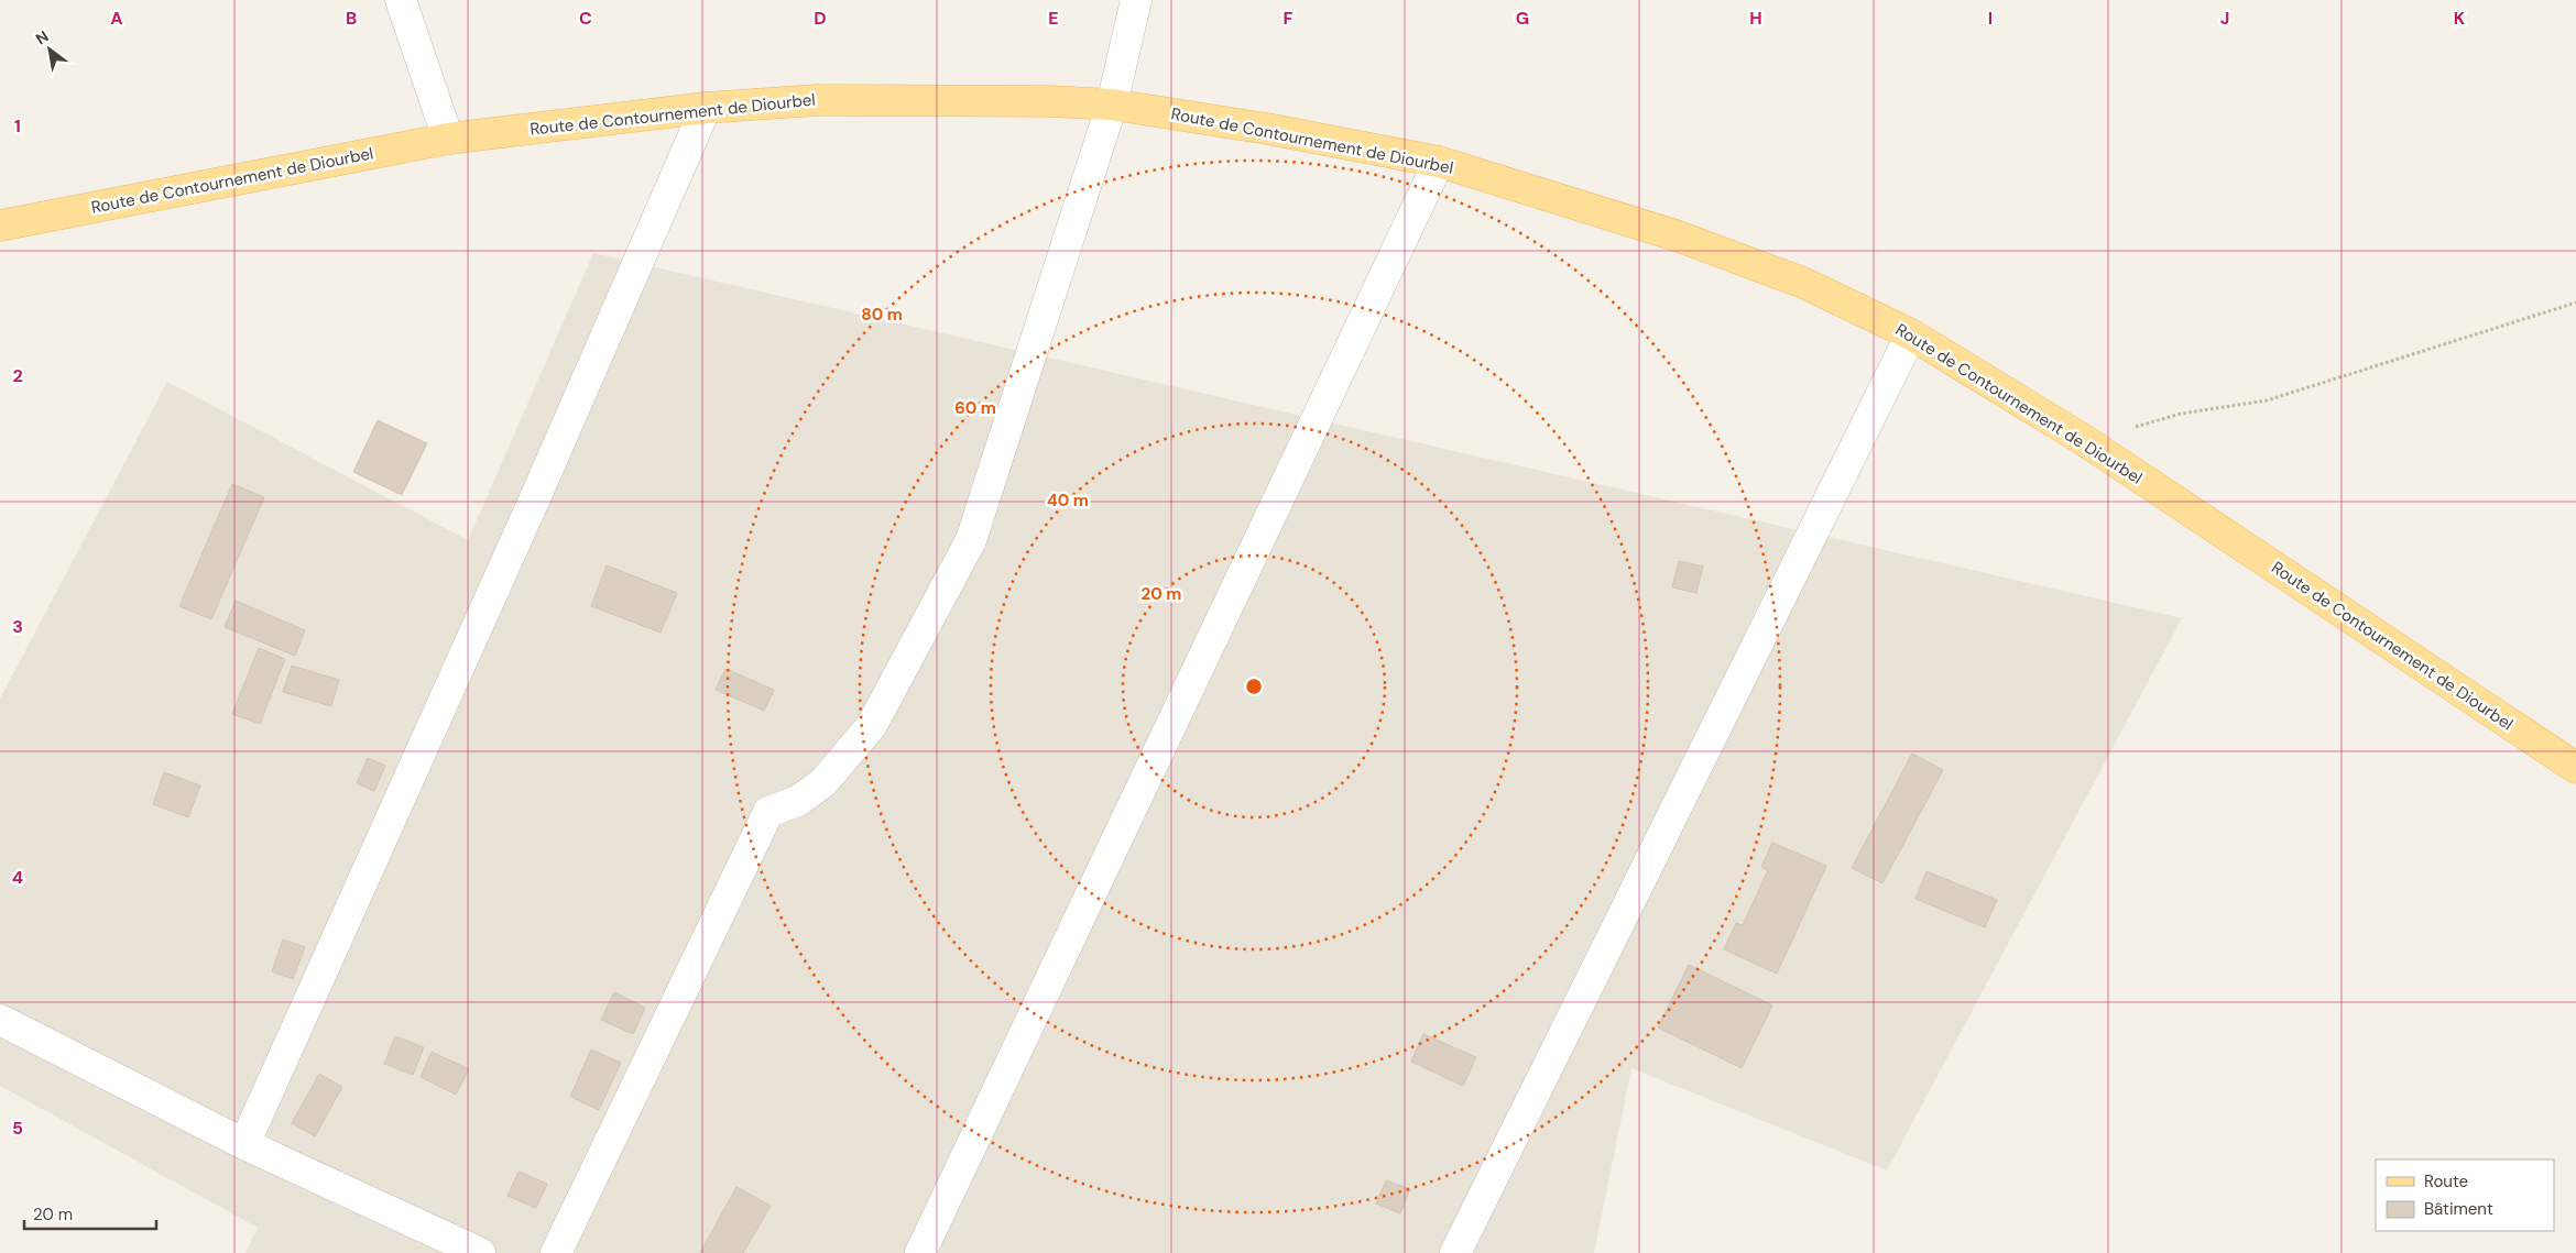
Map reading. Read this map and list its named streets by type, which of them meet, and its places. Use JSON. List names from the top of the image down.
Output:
{
  "streets": {
    "main road": ["Route de Contournement de Diourbel"]
  },
  "legend": ["Route", "Bâtiment"],
  "scale_bar": "20 m",
  "north": "top left",
  "grid": {
    "columns": [
      "A",
      "B",
      "C",
      "D",
      "E",
      "F",
      "G",
      "H",
      "I",
      "J",
      "K"
    ],
    "rows": [
      "1",
      "2",
      "3",
      "4",
      "5"
    ]
  },
  "rings": [
    "80 m",
    "60 m",
    "40 m",
    "20 m"
  ]
}
